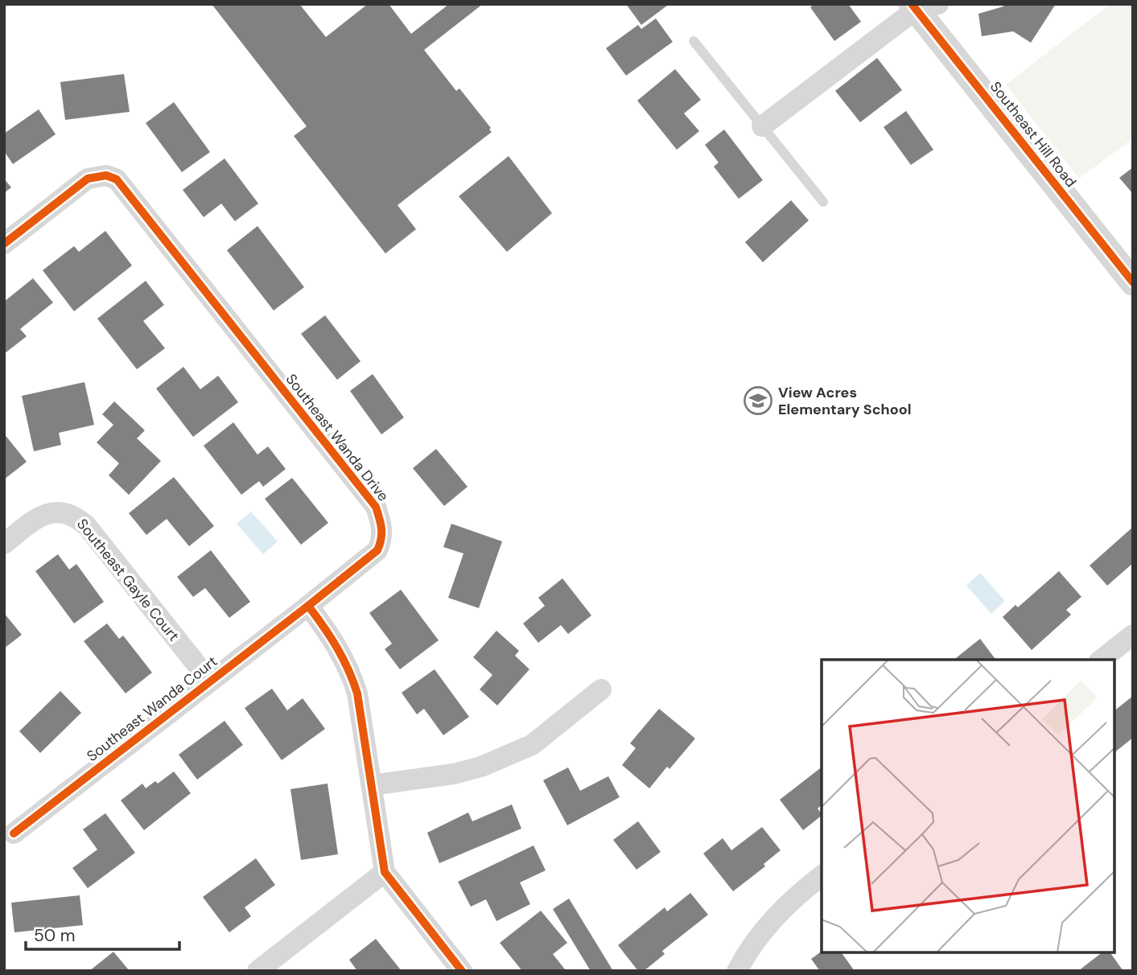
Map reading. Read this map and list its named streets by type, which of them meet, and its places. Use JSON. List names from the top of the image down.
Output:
{
  "streets": {
    "street": [
      "Southeast Hill Road",
      "Southeast Wanda Drive",
      "Southeast Gayle Court",
      "Southeast Wanda Court"
    ]
  },
  "crossings": [
    ["Southeast Wanda Drive", "Southeast Wanda Court"],
    ["Southeast Gayle Court", "Southeast Wanda Court"]
  ],
  "places": {
    "school or university": ["View Acres Elementary School"]
  },
  "scale_bar": "50 m"
}
